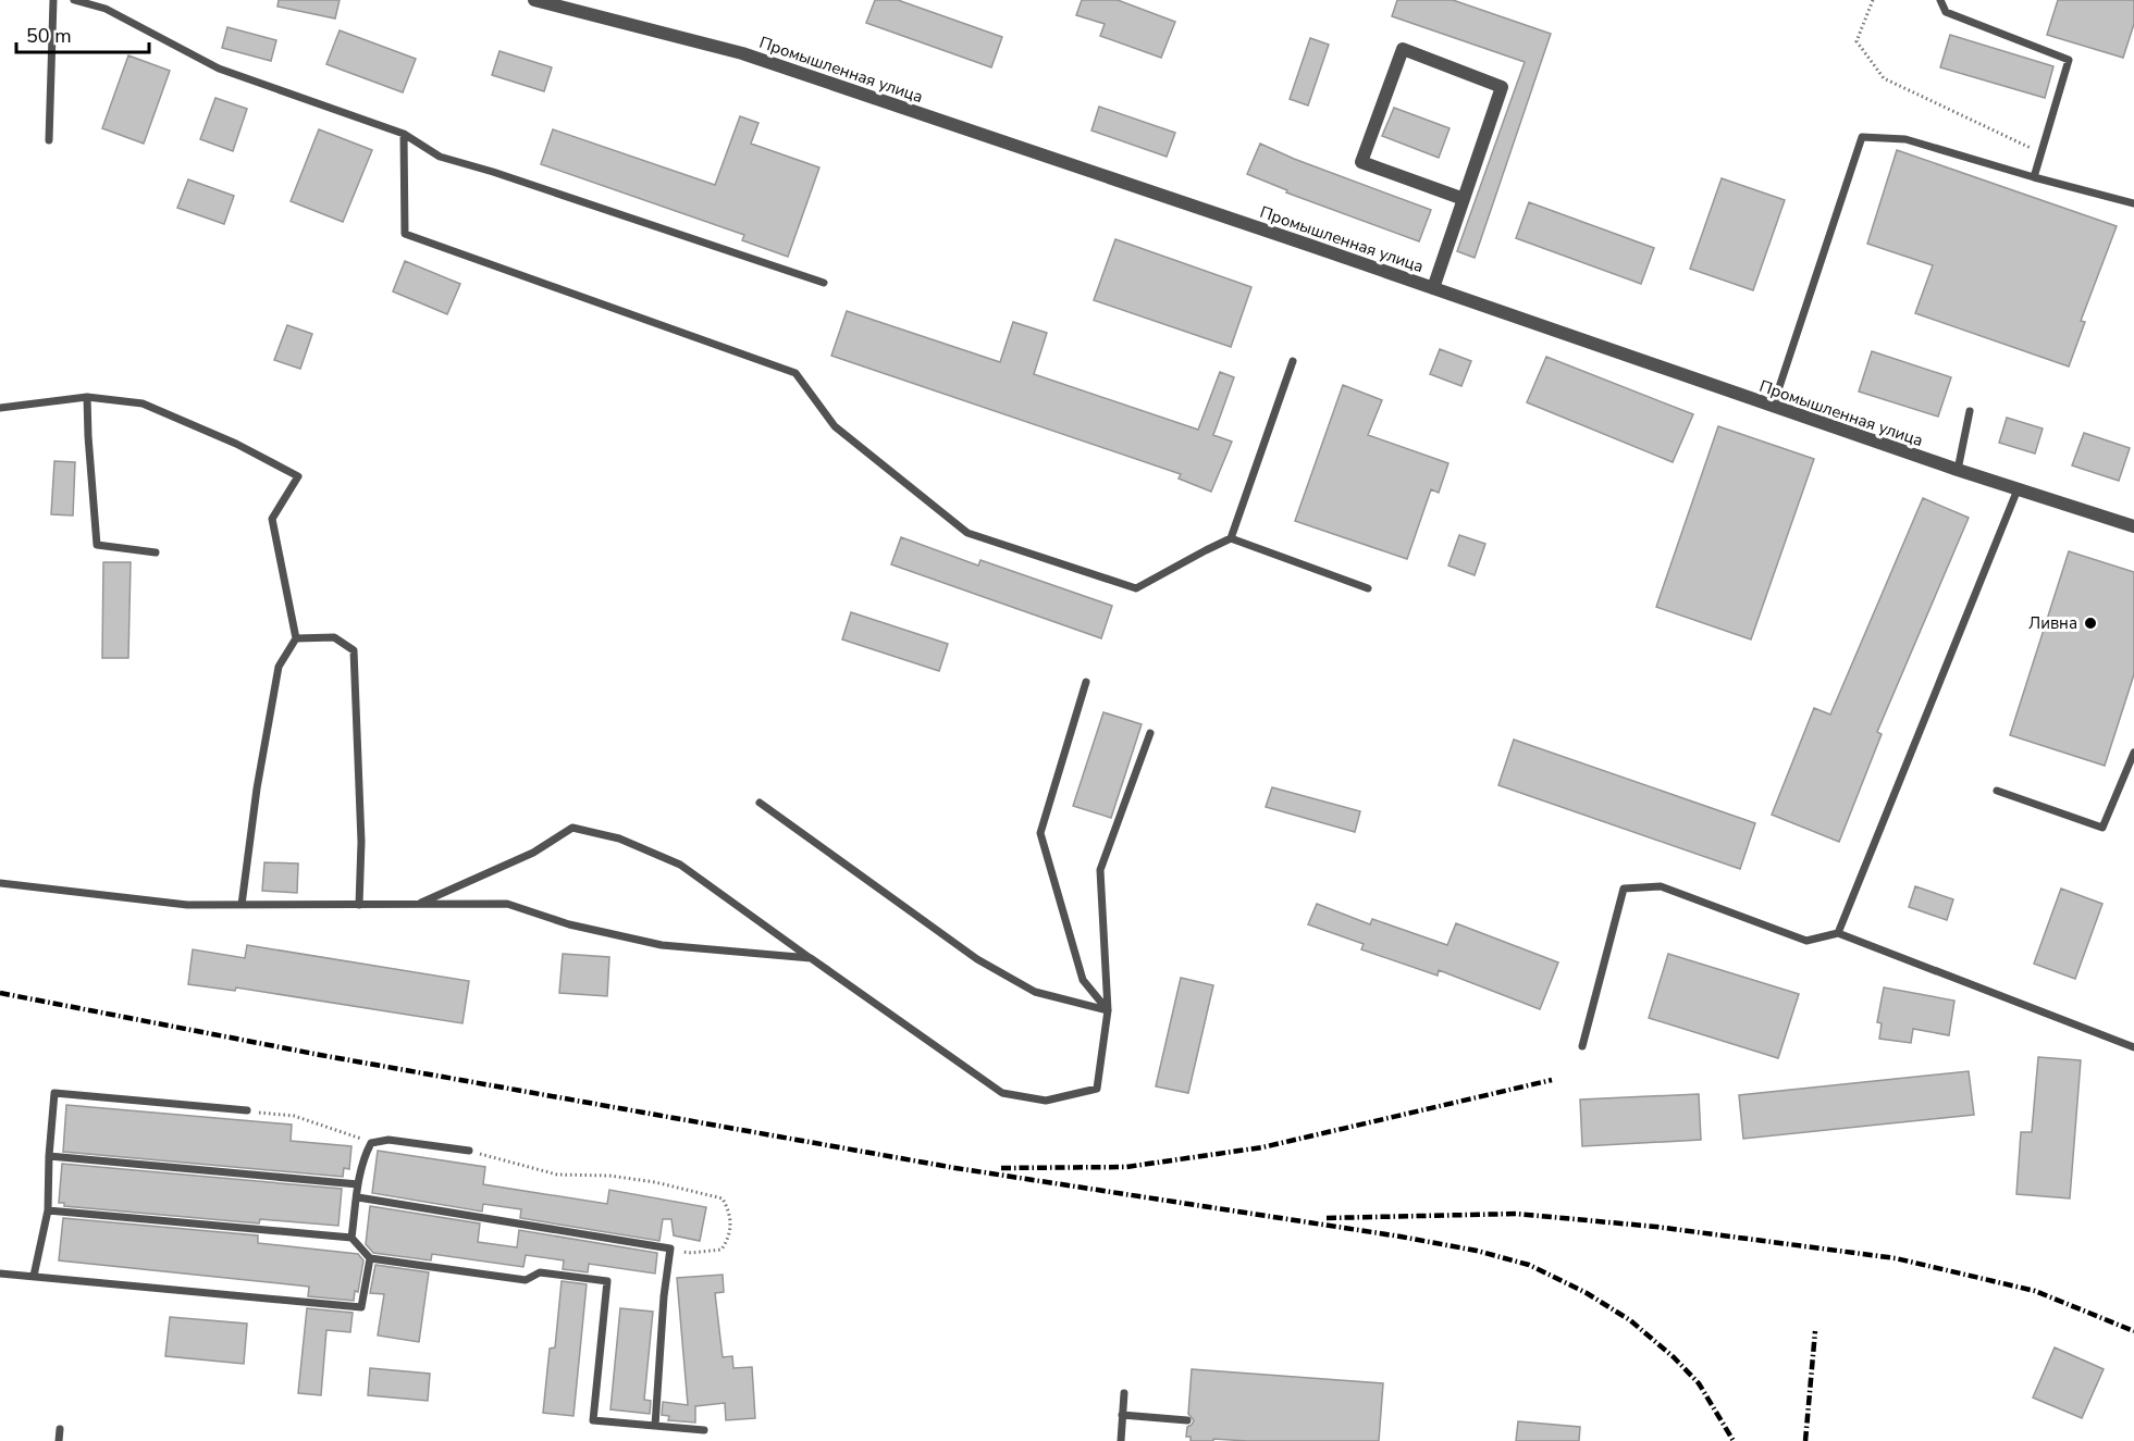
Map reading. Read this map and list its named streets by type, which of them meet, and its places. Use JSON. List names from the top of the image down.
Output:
{
  "streets": {
    "street": ["Промышленная улица"]
  },
  "places": ["Ливна"],
  "scale_bar": "50 m"
}
